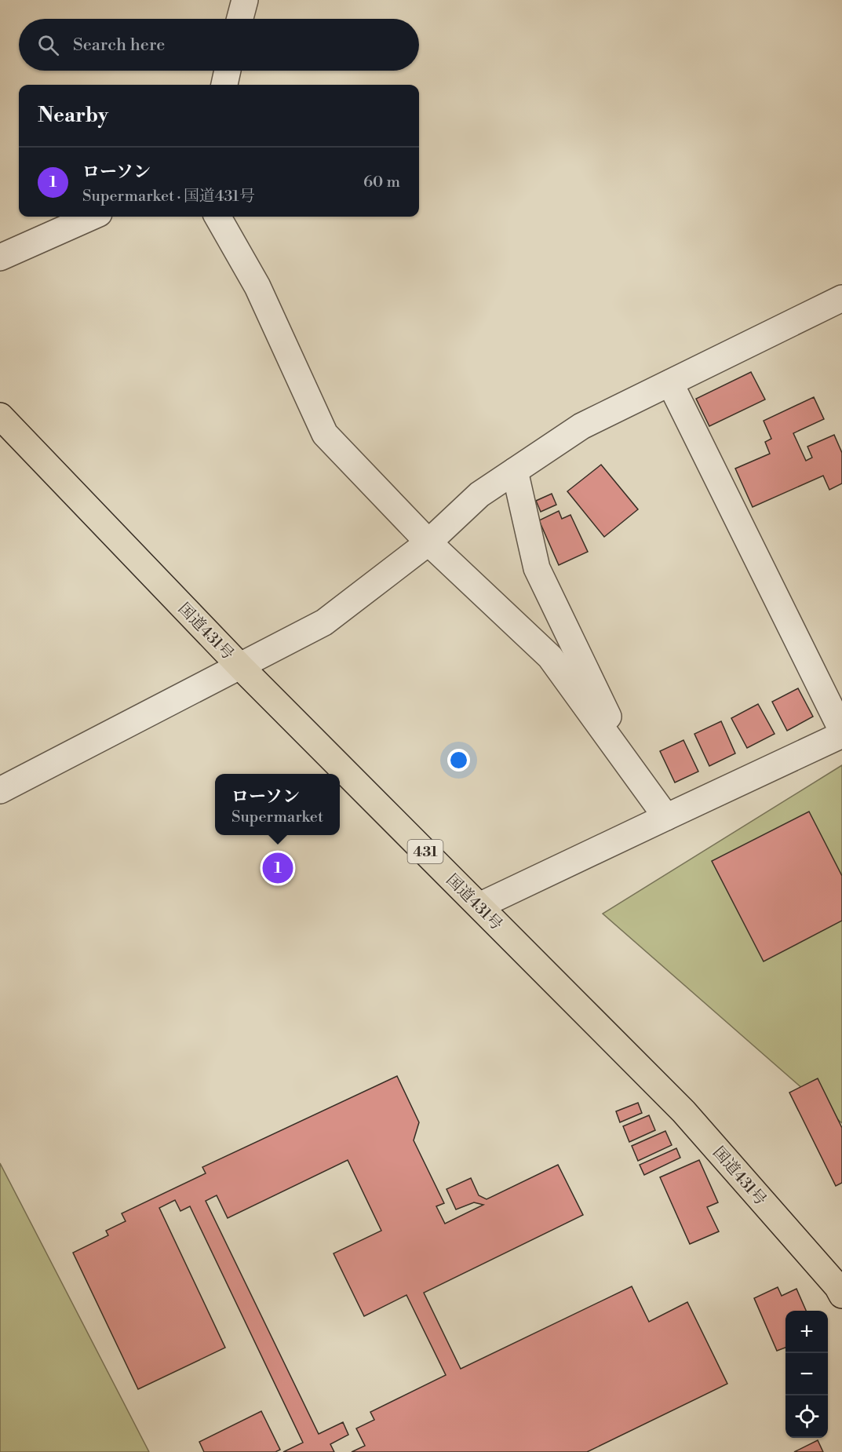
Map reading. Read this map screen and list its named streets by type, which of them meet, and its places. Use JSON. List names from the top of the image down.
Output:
{
  "streets": {
    "highway": ["国道431号", "431"]
  },
  "page": {
    "search": "Search here",
    "heading": "Nearby",
    "list": [
      {
        "mark": "1",
        "name": "ローソン",
        "note": "Supermarket · 国道431号",
        "value": "60 m"
      }
    ],
    "popup": ["ローソン", "Supermarket"],
    "pins": "1",
    "map_buttons": ["+", "−"]
  }
}
